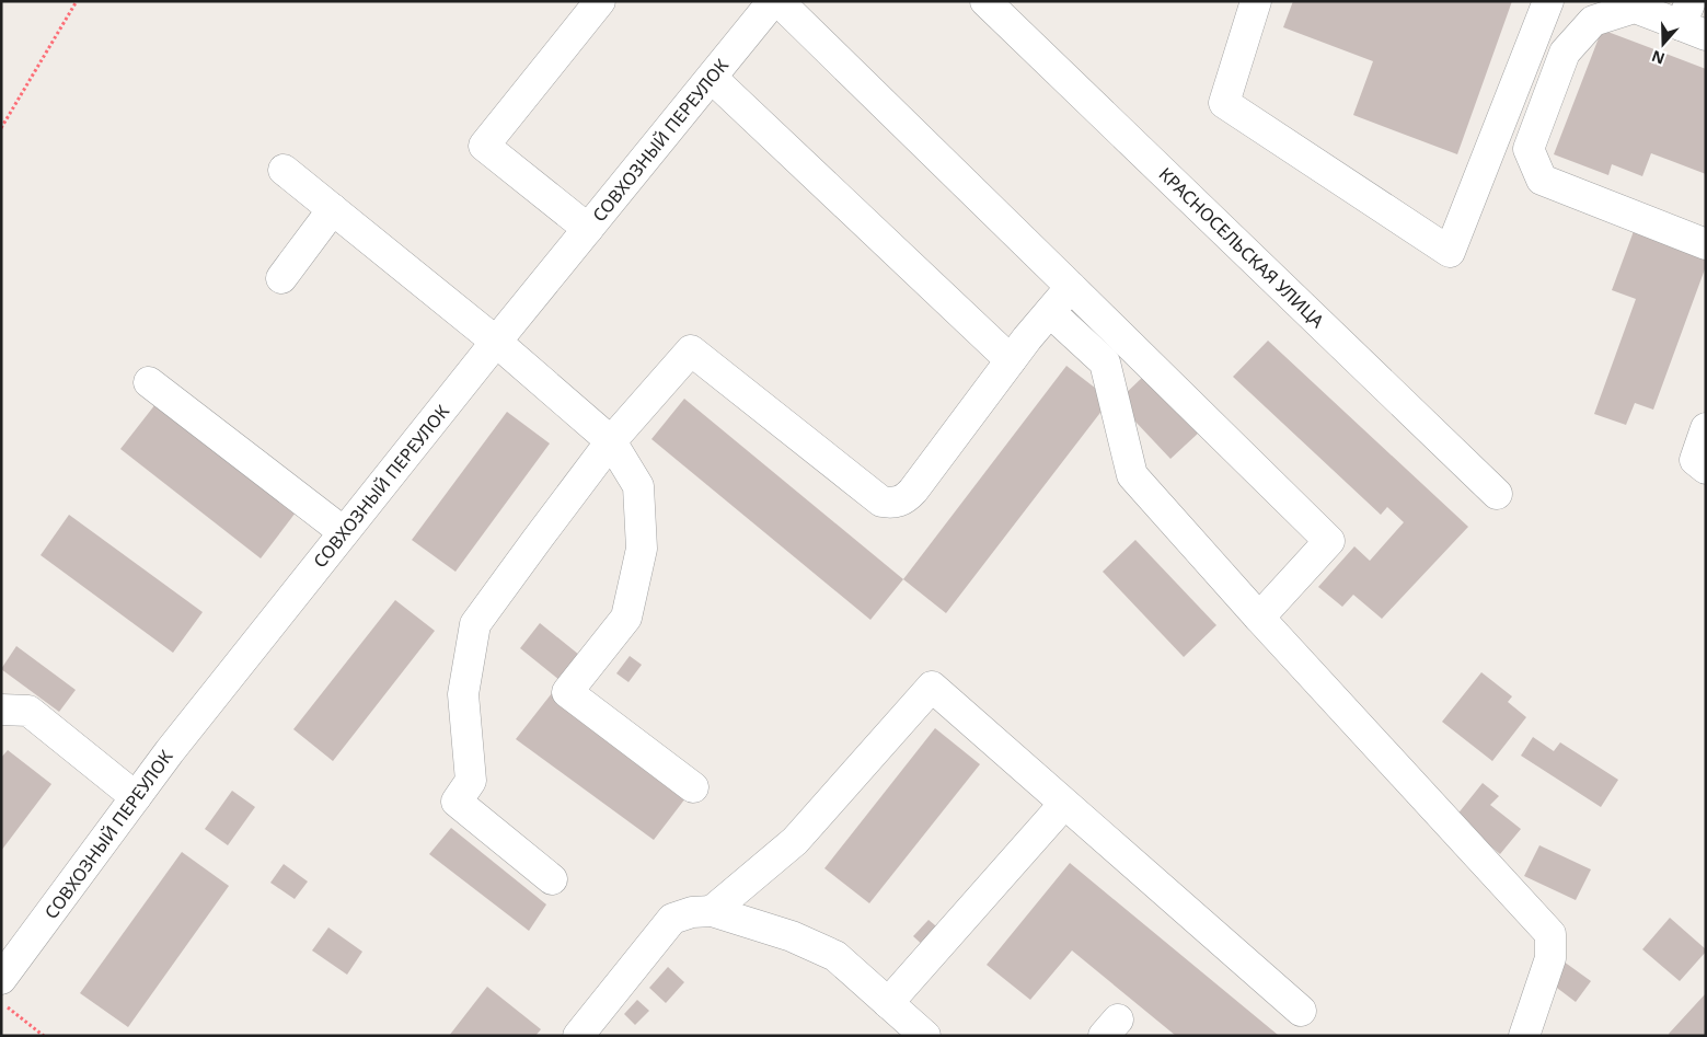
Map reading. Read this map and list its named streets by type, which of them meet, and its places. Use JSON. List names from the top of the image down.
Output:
{
  "streets": {
    "street": ["СОВХОЗНЫЙ ПЕРЕУЛОК", "КРАСНОСЕЛЬСКАЯ УЛИЦА"]
  },
  "north": "bottom"
}
